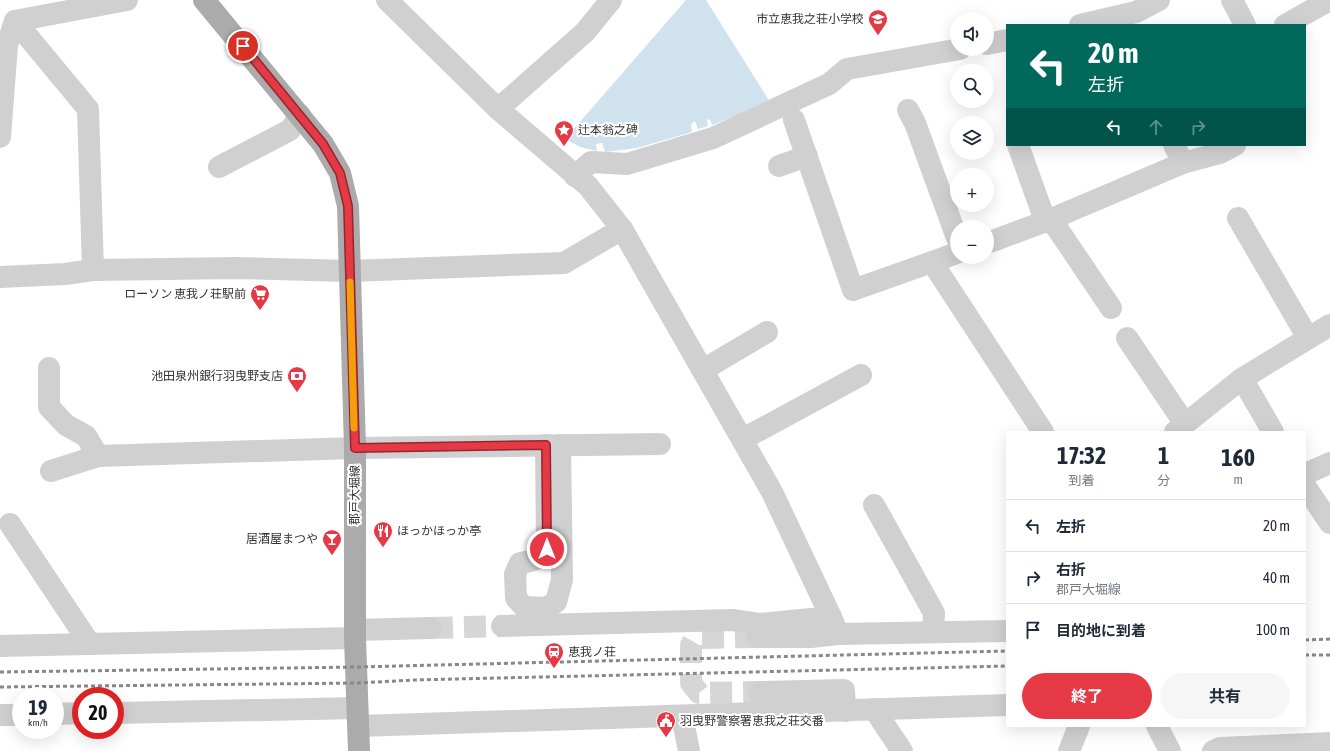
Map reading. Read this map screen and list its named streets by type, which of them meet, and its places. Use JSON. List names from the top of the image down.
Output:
{
  "streets": {
    "main road": ["郡戸大堀線"]
  },
  "places": {
    "school or university": ["市立恵我之荘小学校"],
    "place": ["辻本翁之碑"],
    "supermarket": ["ローソン 恵我ノ荘駅前"],
    "bank": ["池田泉州銀行羽曳野支店"],
    "restaurant": ["ほっかほっか亭"],
    "bar": ["居酒屋まつや"],
    "station": ["恵我ノ荘"],
    "public building": ["羽曳野警察署恵我之荘交番"]
  },
  "page": {
    "map_buttons": ["+", "−"],
    "turn": ["20 m", "左折"],
    "eta": [
      "17:32",
      "到着",
      "1",
      "分",
      "160",
      "m"
    ],
    "list": [
      {
        "name": "左折",
        "value": "20 m"
      },
      {
        "name": "右折",
        "note": "郡戸大堀線",
        "value": "40 m"
      },
      {
        "name": "目的地に到着",
        "value": "100 m"
      }
    ],
    "buttons": ["終了", "共有"],
    "speed": "19 km/h",
    "limit": "20"
  }
}
